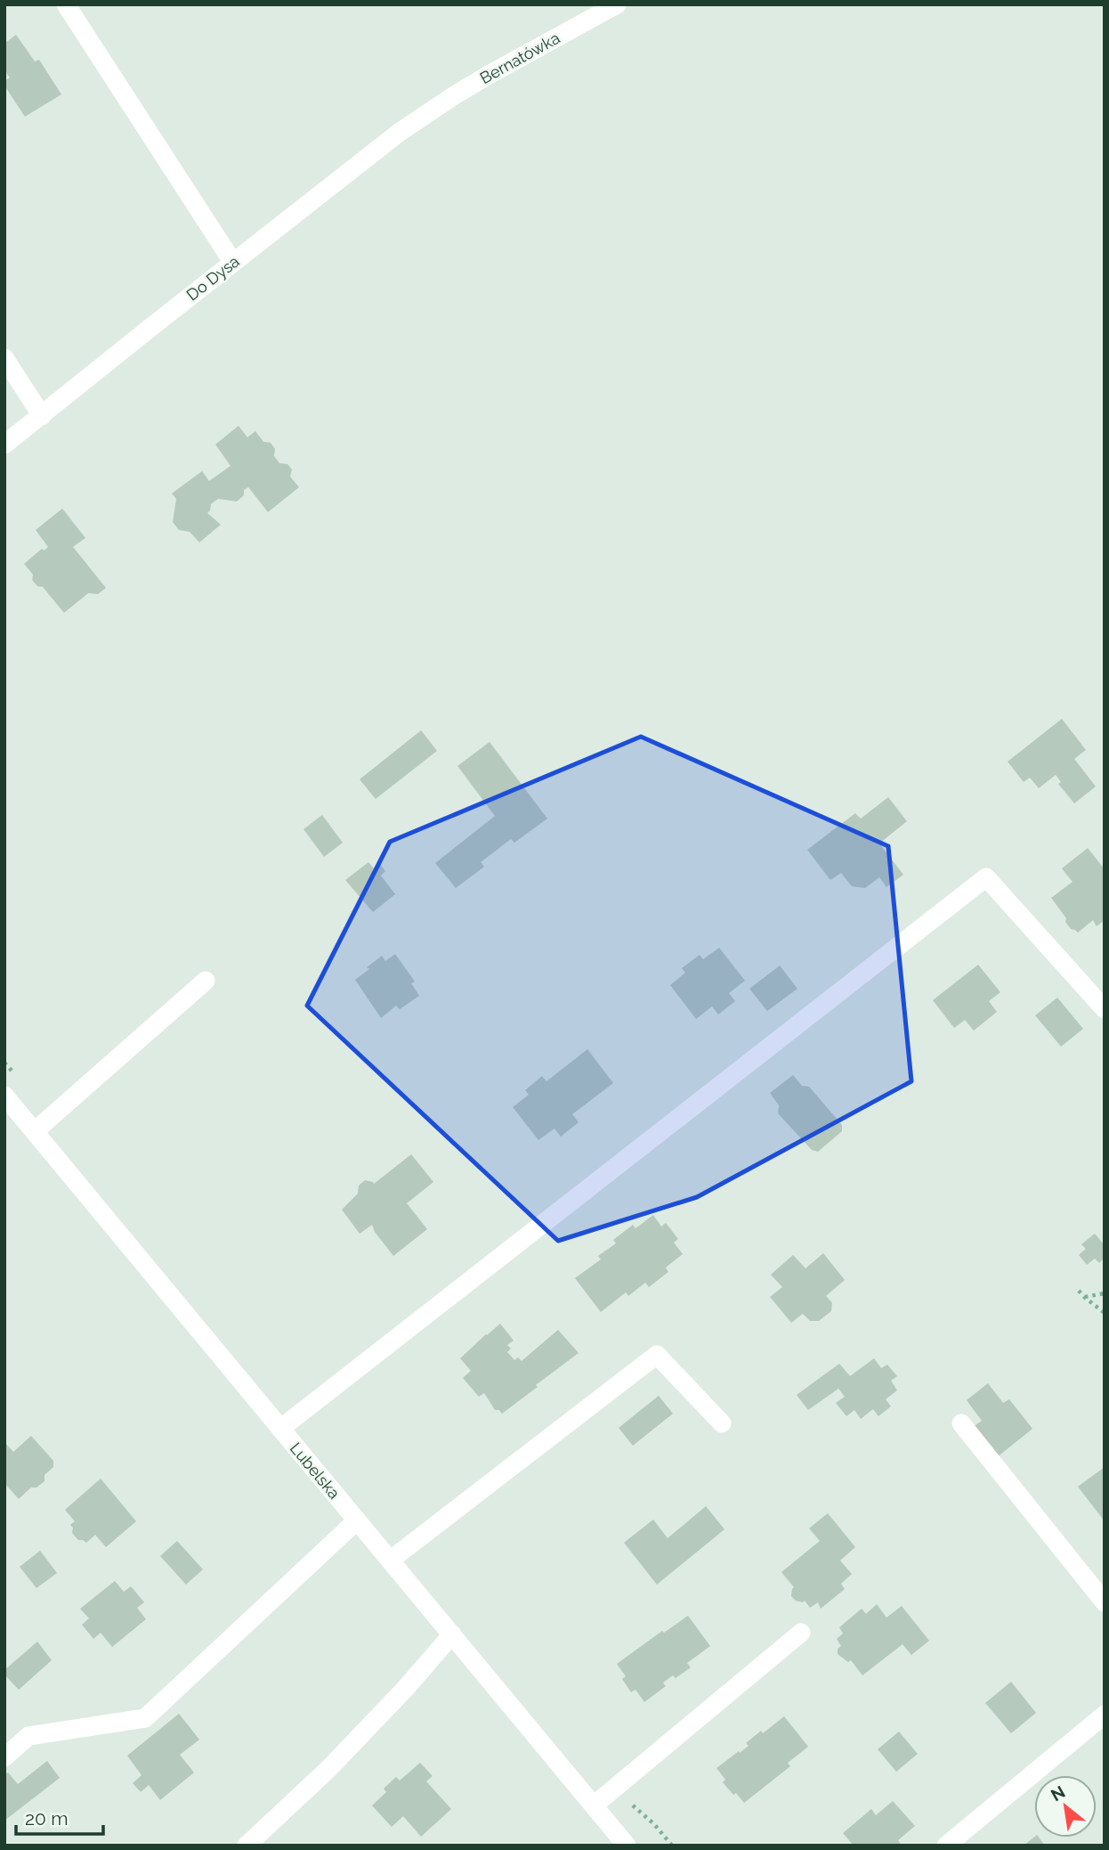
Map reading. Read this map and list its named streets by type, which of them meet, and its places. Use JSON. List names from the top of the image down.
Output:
{
  "streets": {
    "street": ["Bernatówka", "Do Dysa", "Lubelska"]
  },
  "crossings": [
    ["Bernatówka", "Do Dysa"]
  ],
  "scale_bar": "20 m",
  "north": "top left"
}
